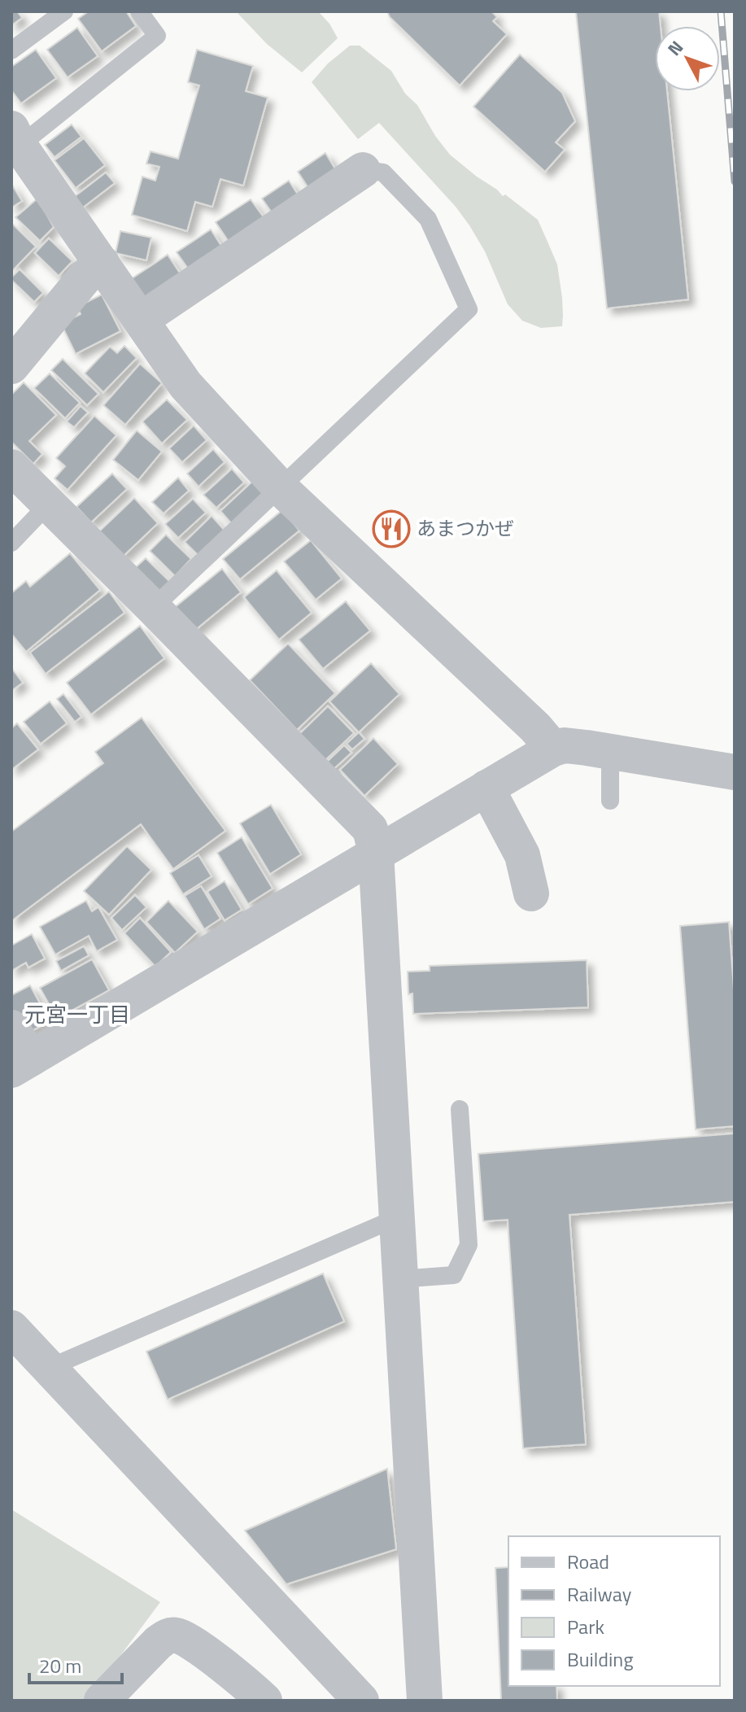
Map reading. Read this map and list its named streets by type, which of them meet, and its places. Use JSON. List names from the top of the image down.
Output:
{
  "districts": ["元宮一丁目"],
  "places": {
    "restaurant": ["あまつかぜ"]
  },
  "legend": [
    "Road",
    "Railway",
    "Park",
    "Building"
  ],
  "scale_bar": "20 m",
  "north": "top left"
}
